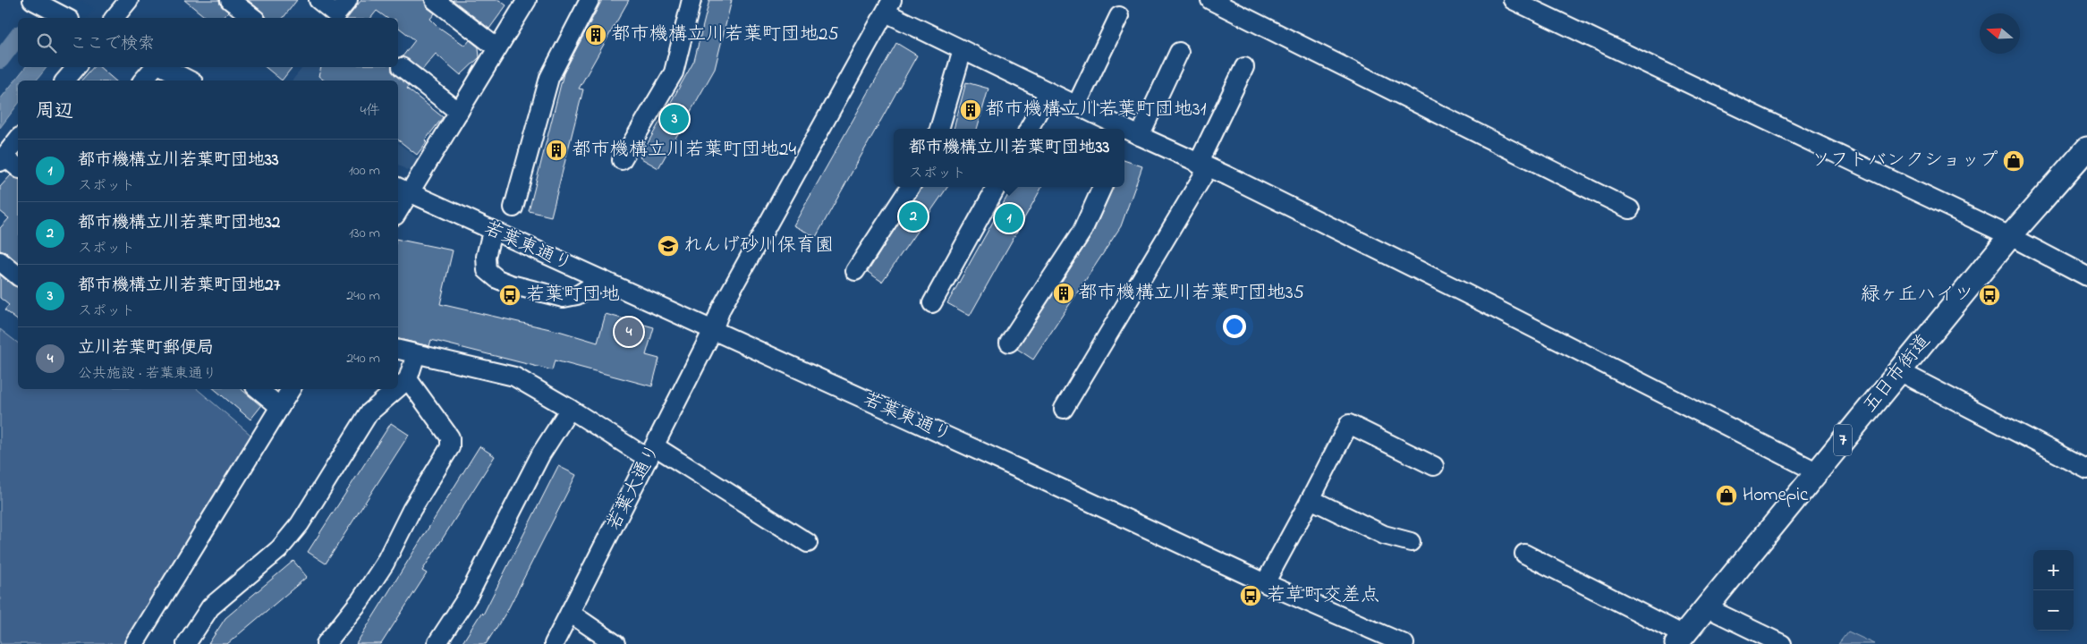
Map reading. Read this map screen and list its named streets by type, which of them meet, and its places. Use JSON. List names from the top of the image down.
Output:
{
  "streets": {
    "main road": ["五日市街道", "7"],
    "street": ["若葉東通り", "若葉大通り"]
  },
  "crossings": [
    ["若葉東通り", "若葉大通り"]
  ],
  "places": {
    "building": [
      "都市機構立川若葉町団地25",
      "都市機構立川若葉町団地31",
      "都市機構立川若葉町団地24",
      "都市機構立川若葉町団地35"
    ],
    "shop": ["ソフトバンクショップ", "Homepic"],
    "school or university": ["れんげ砂川保育園"],
    "bus stop": ["若葉町団地", "緑ヶ丘ハイツ", "若草町交差点"]
  },
  "north": "left",
  "page": {
    "search": "ここで検索",
    "heading": ["周辺", "4件"],
    "pins": [
      "3",
      "2",
      "1",
      "4"
    ],
    "popup": ["都市機構立川若葉町団地33", "スポット"],
    "list": [
      {
        "mark": "1",
        "name": "都市機構立川若葉町団地33",
        "note": "スポット",
        "value": "100 m"
      },
      {
        "mark": "2",
        "name": "都市機構立川若葉町団地32",
        "note": "スポット",
        "value": "130 m"
      },
      {
        "mark": "3",
        "name": "都市機構立川若葉町団地27",
        "note": "スポット",
        "value": "240 m"
      },
      {
        "mark": "4",
        "name": "立川若葉町郵便局",
        "note": "公共施設 · 若葉東通り",
        "value": "240 m"
      }
    ],
    "map_buttons": ["+", "−"]
  }
}
